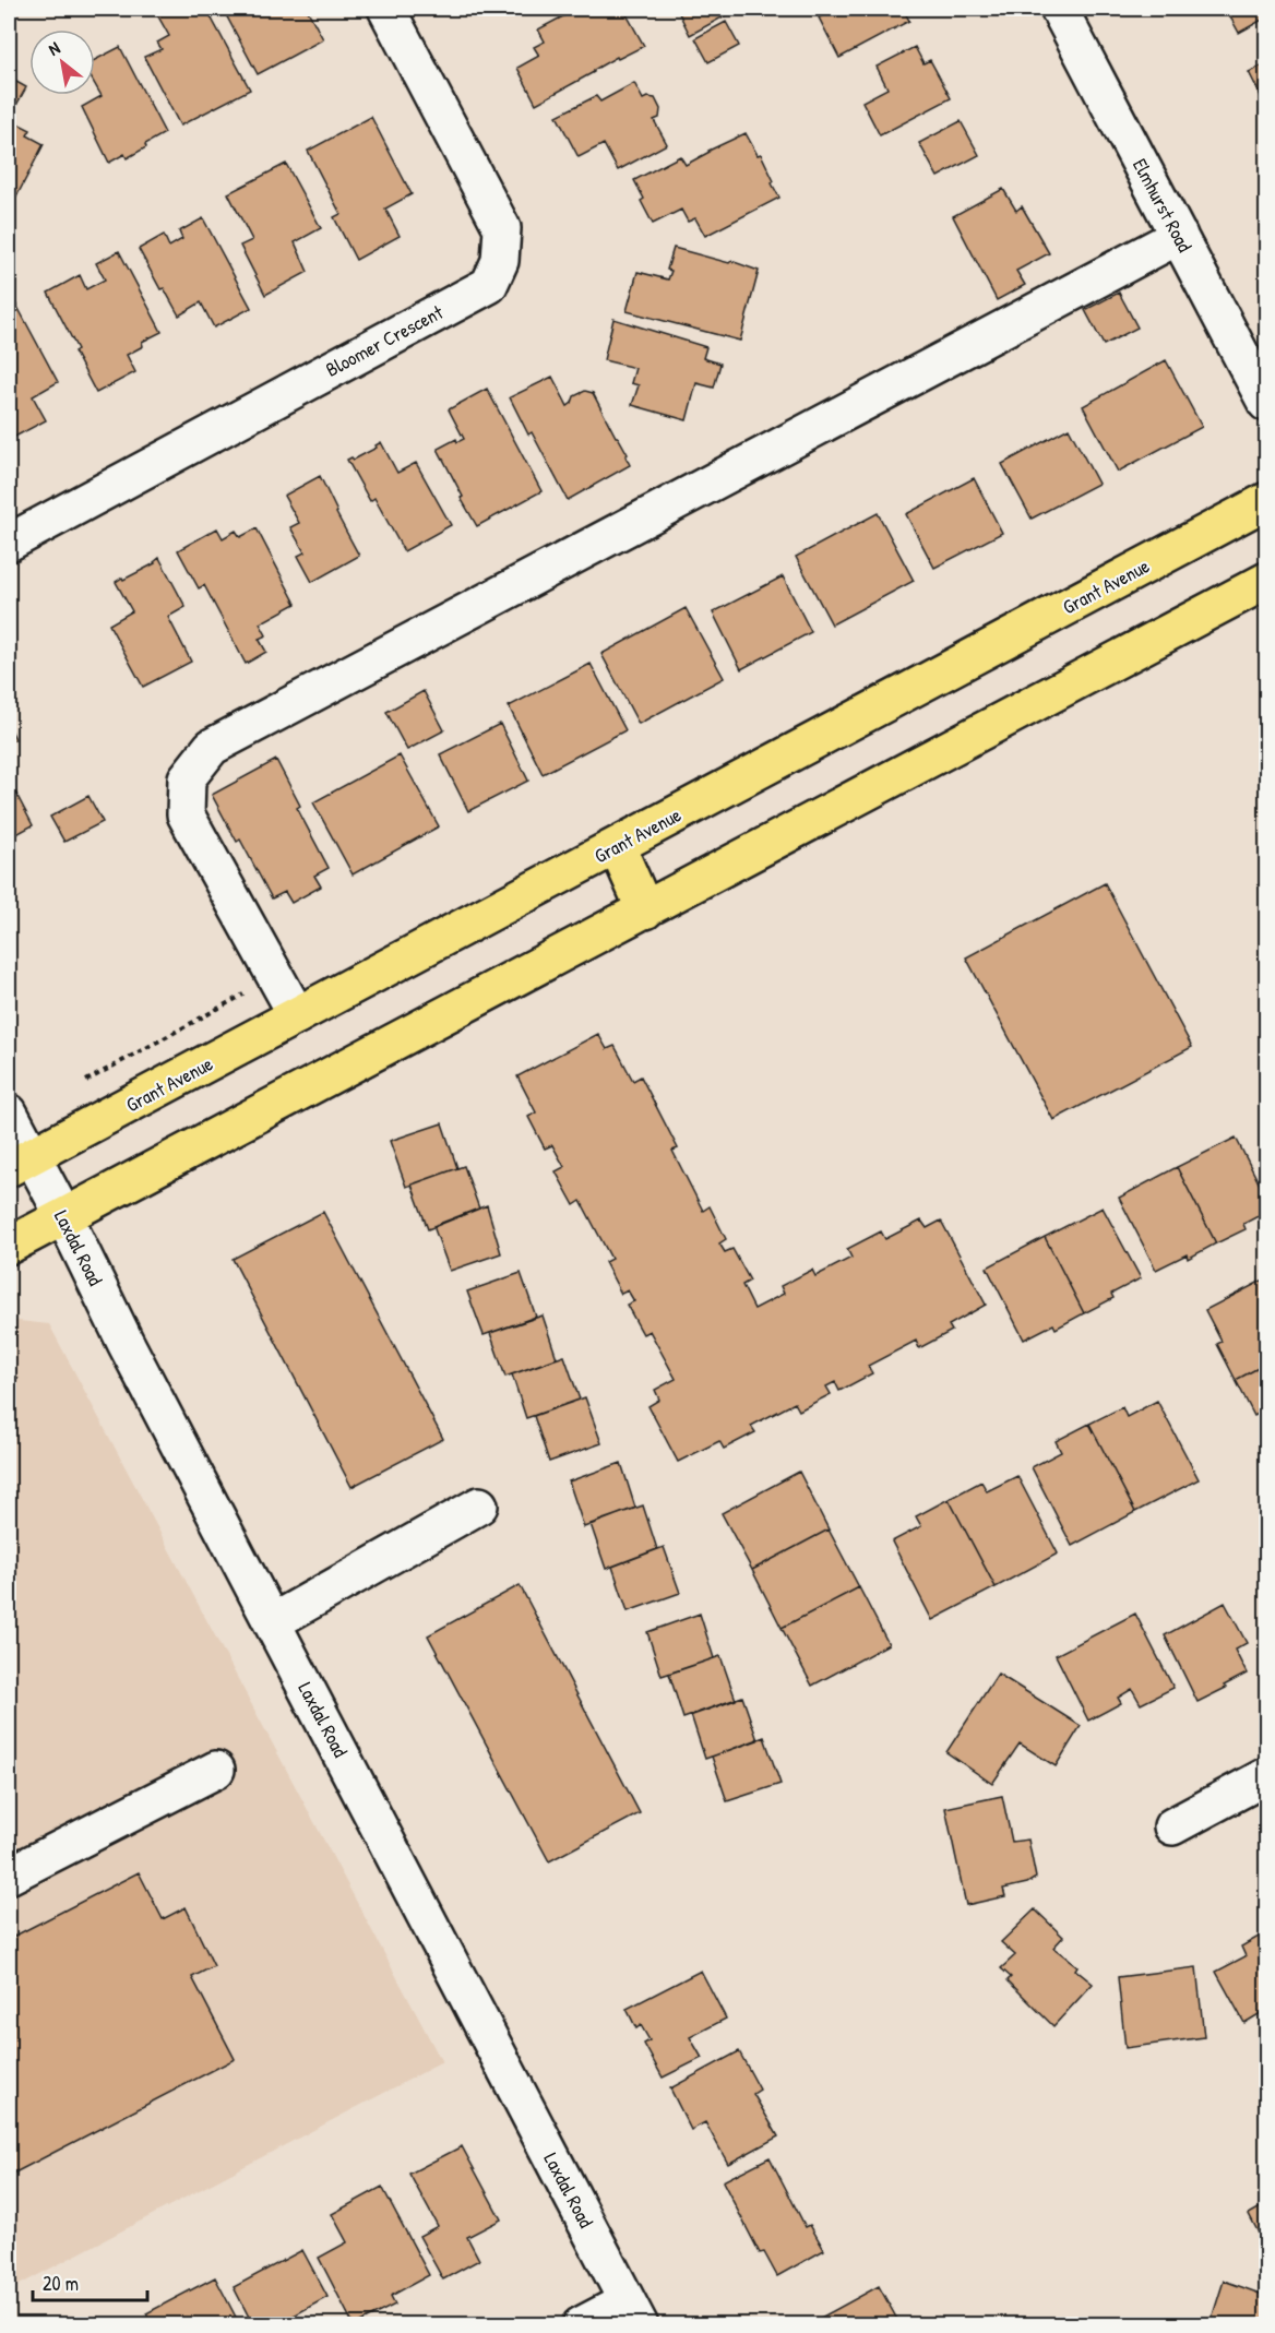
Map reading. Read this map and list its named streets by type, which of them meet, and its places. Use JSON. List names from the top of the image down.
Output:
{
  "streets": {
    "main road": ["Grant Avenue"],
    "street": ["Elmhurst Road", "Bloomer Crescent", "Laxdal Road"]
  },
  "crossings": [
    ["Grant Avenue", "Laxdal Road"]
  ],
  "scale_bar": "20 m",
  "north": "top left"
}
